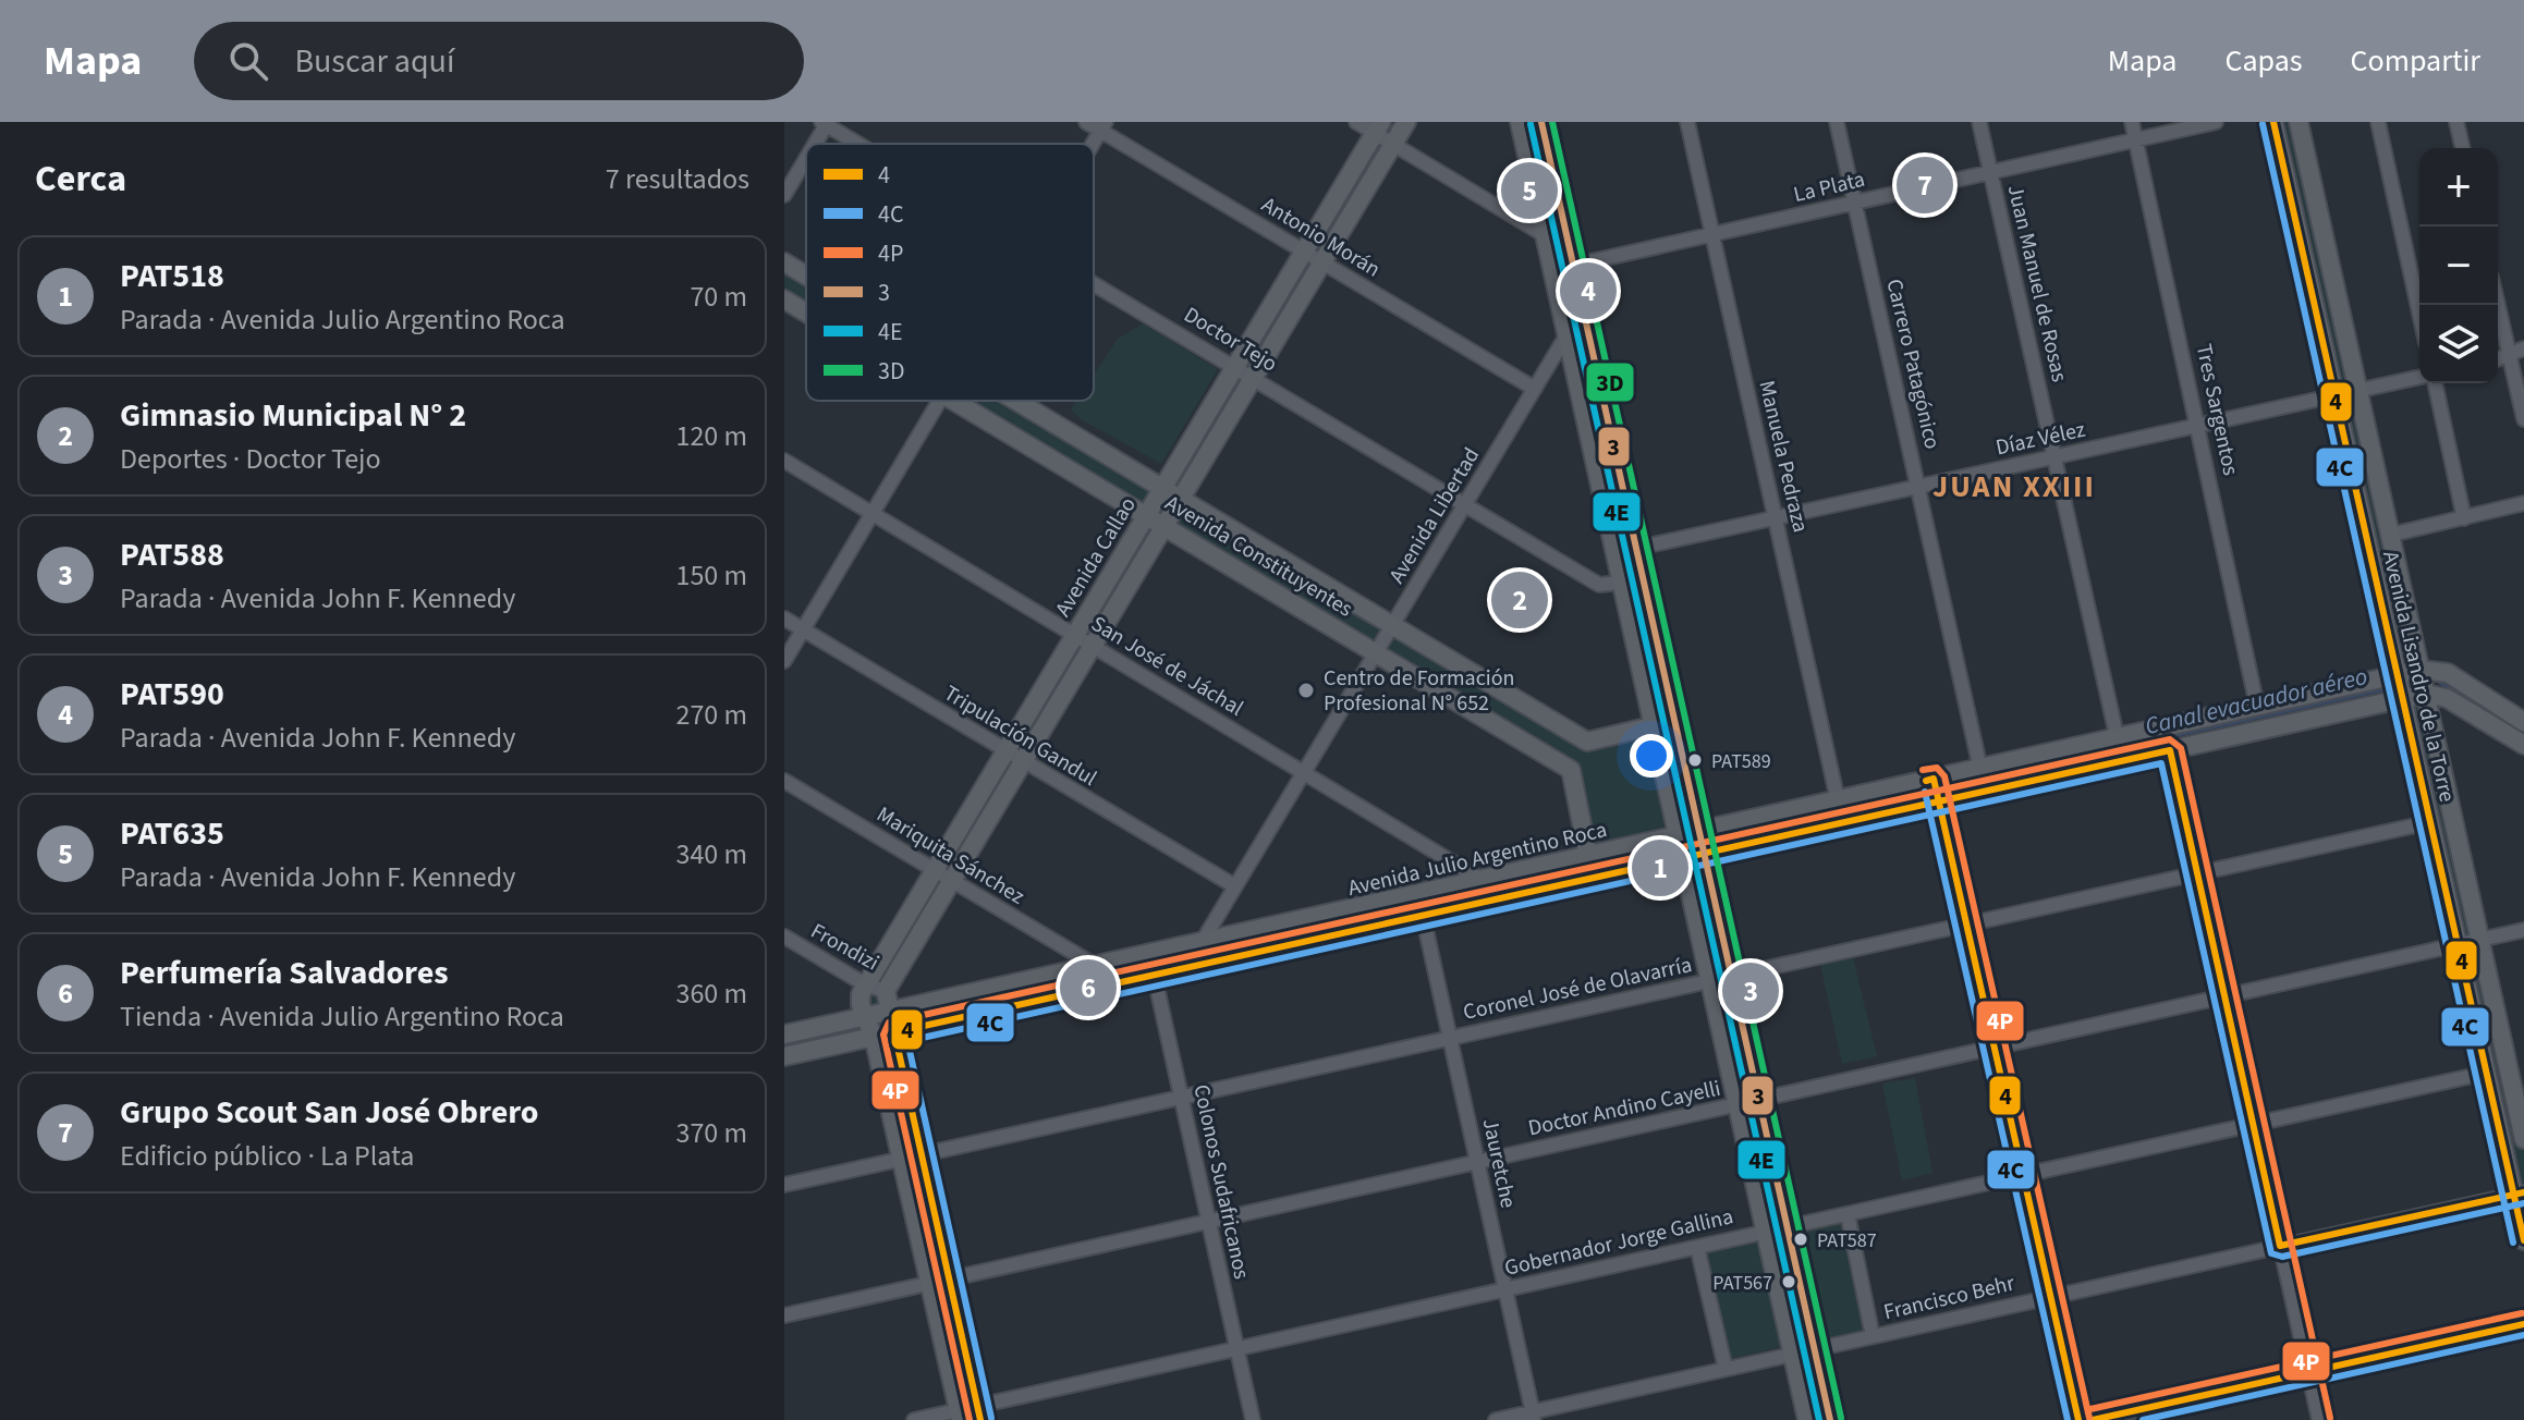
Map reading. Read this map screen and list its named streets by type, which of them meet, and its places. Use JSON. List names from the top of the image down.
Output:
{
  "streets": {
    "main road": [
      "Avenida Constituyentes",
      "Avenida Callao",
      "Avenida Lisandro de la Torre",
      "Avenida Julio Argentino Roca"
    ],
    "street": [
      "La Plata",
      "Antonio Morán",
      "Juan Manuel de Rosas",
      "Doctor Tejo",
      "Carrero Patagónico",
      "Tres Sargentos",
      "Díaz Vélez",
      "Manuela Pedraza",
      "Avenida Libertad",
      "San José de Jáchal",
      "Tripulación Gandul",
      "Mariquita Sánchez",
      "Frondizi",
      "Coronel José de Olavarría",
      "Doctor Andino Cayelli",
      "Jauretche",
      "Colonos Sudafricanos",
      "Gobernador Jorge Gallina",
      "Francisco Behr"
    ]
  },
  "crossings": [
    ["La Plata", "Juan Manuel de Rosas"],
    ["La Plata", "Carrero Patagónico"],
    ["La Plata", "Tres Sargentos"],
    ["La Plata", "Manuela Pedraza"],
    ["Antonio Morán", "Avenida Libertad"],
    ["Antonio Morán", "Avenida Callao"],
    ["Juan Manuel de Rosas", "Díaz Vélez"],
    ["Juan Manuel de Rosas", "Avenida Julio Argentino Roca"],
    ["Doctor Tejo", "Avenida Libertad"],
    ["Doctor Tejo", "Avenida Callao"],
    ["Carrero Patagónico", "Díaz Vélez"],
    ["Carrero Patagónico", "Avenida Julio Argentino Roca"],
    ["Tres Sargentos", "Díaz Vélez"],
    ["Tres Sargentos", "Avenida Julio Argentino Roca"],
    ["Díaz Vélez", "Manuela Pedraza"],
    ["Díaz Vélez", "Avenida Lisandro de la Torre"],
    ["Manuela Pedraza", "Avenida Julio Argentino Roca"],
    ["Avenida Libertad", "Avenida Constituyentes"],
    ["Avenida Libertad", "San José de Jáchal"],
    ["Avenida Libertad", "Tripulación Gandul"],
    ["Avenida Libertad", "Avenida Julio Argentino Roca"],
    ["Avenida Constituyentes", "Avenida Callao"],
    ["Avenida Callao", "San José de Jáchal"],
    ["Avenida Callao", "Tripulación Gandul"],
    ["Avenida Callao", "Mariquita Sánchez"],
    ["Avenida Callao", "Frondizi"],
    ["San José de Jáchal", "Avenida Julio Argentino Roca"],
    ["Avenida Lisandro de la Torre", "Avenida Julio Argentino Roca"],
    ["Avenida Lisandro de la Torre", "Coronel José de Olavarría"],
    ["Avenida Lisandro de la Torre", "Doctor Andino Cayelli"],
    ["Avenida Lisandro de la Torre", "Gobernador Jorge Gallina"],
    ["Avenida Lisandro de la Torre", "Francisco Behr"],
    ["Mariquita Sánchez", "Avenida Julio Argentino Roca"],
    ["Avenida Julio Argentino Roca", "Jauretche"],
    ["Avenida Julio Argentino Roca", "Colonos Sudafricanos"],
    ["Coronel José de Olavarría", "Jauretche"],
    ["Coronel José de Olavarría", "Colonos Sudafricanos"],
    ["Doctor Andino Cayelli", "Jauretche"],
    ["Doctor Andino Cayelli", "Colonos Sudafricanos"],
    ["Jauretche", "Gobernador Jorge Gallina"],
    ["Jauretche", "Francisco Behr"],
    ["Colonos Sudafricanos", "Gobernador Jorge Gallina"]
  ],
  "districts": ["JUAN XXIII"],
  "water": ["Canal evacuador aéreo"],
  "places": [
    "Centro de Formación Profesional N° 652",
    "PAT589",
    "PAT587",
    "PAT567"
  ],
  "lines": [
    "transit line 4",
    "transit line 3",
    "transit line 3D",
    "transit line 4C",
    "transit line 4E",
    "transit line 4P"
  ],
  "legend": [
    "4",
    "4C",
    "4P",
    "3",
    "4E",
    "3D"
  ],
  "page": {
    "header": "Mapa",
    "search": "Buscar aquí",
    "nav": ["Mapa", "Capas", "Compartir"],
    "heading": ["Cerca", "7 resultados"],
    "map_buttons": ["+", "−"],
    "pins": [
      "7",
      "5",
      "4",
      "2",
      "1",
      "6",
      "3"
    ],
    "list": [
      {
        "mark": "1",
        "name": "PAT518",
        "note": "Parada · Avenida Julio Argentino Roca",
        "value": "70 m"
      },
      {
        "mark": "2",
        "name": "Gimnasio Municipal N° 2",
        "note": "Deportes · Doctor Tejo",
        "value": "120 m"
      },
      {
        "mark": "3",
        "name": "PAT588",
        "note": "Parada · Avenida John F. Kennedy",
        "value": "150 m"
      },
      {
        "mark": "4",
        "name": "PAT590",
        "note": "Parada · Avenida John F. Kennedy",
        "value": "270 m"
      },
      {
        "mark": "5",
        "name": "PAT635",
        "note": "Parada · Avenida John F. Kennedy",
        "value": "340 m"
      },
      {
        "mark": "6",
        "name": "Perfumería Salvadores",
        "note": "Tienda · Avenida Julio Argentino Roca",
        "value": "360 m"
      },
      {
        "mark": "7",
        "name": "Grupo Scout San José Obrero",
        "note": "Edificio público · La Plata",
        "value": "370 m"
      }
    ]
  }
}
